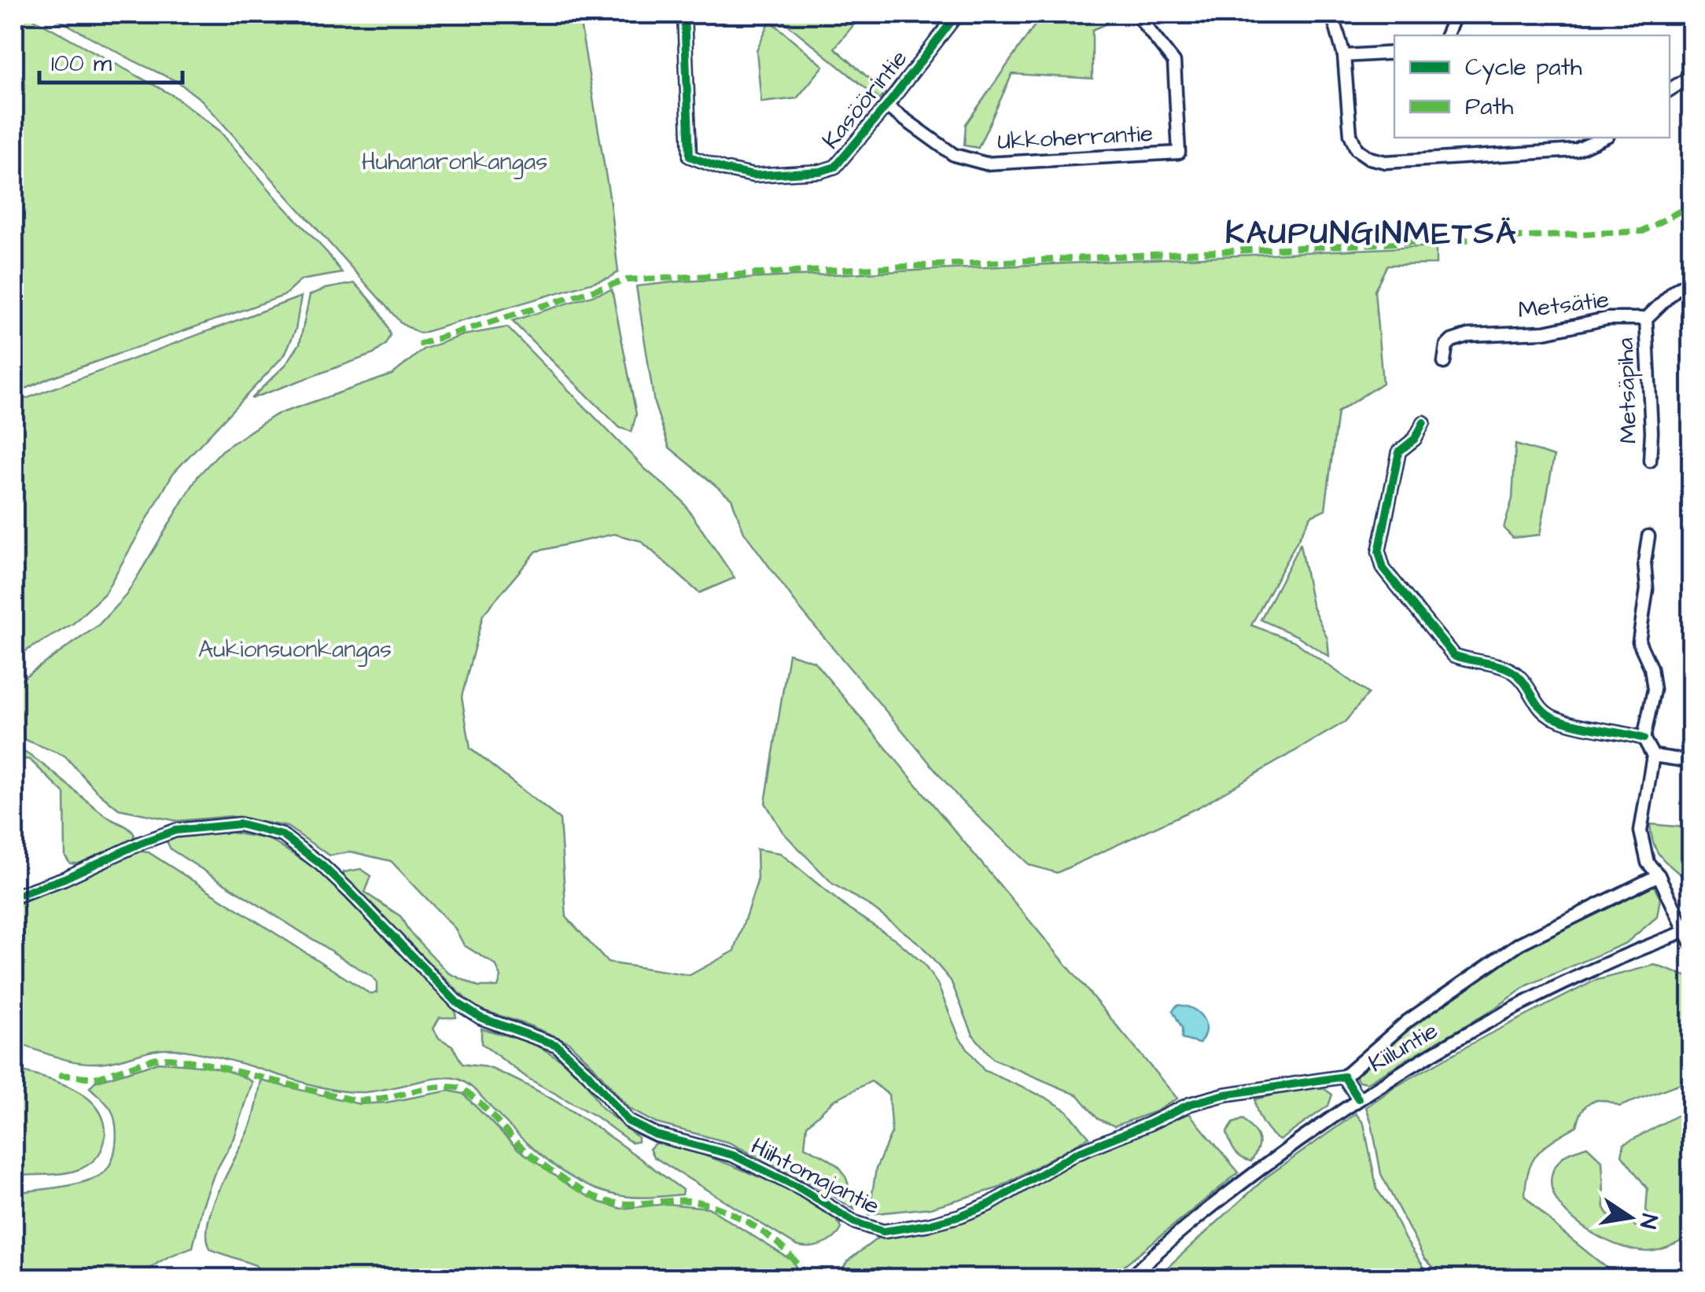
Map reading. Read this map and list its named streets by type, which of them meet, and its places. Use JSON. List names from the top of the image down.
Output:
{
  "streets": {
    "street": [
      "Kasöörintie",
      "Ukkoherrantie",
      "Metsätie",
      "Metsäpiha",
      "Kiiluntie",
      "Hiihtomajantie"
    ]
  },
  "crossings": [
    ["Kasöörintie", "Ukkoherrantie"],
    ["Metsätie", "Metsäpiha"]
  ],
  "districts": ["KAUPUNGINMETSÄ"],
  "parks": ["Huhanaronkangas", "Aukionsuonkangas"],
  "legend": ["Cycle path", "Path"],
  "scale_bar": "100 m",
  "north": "right"
}
